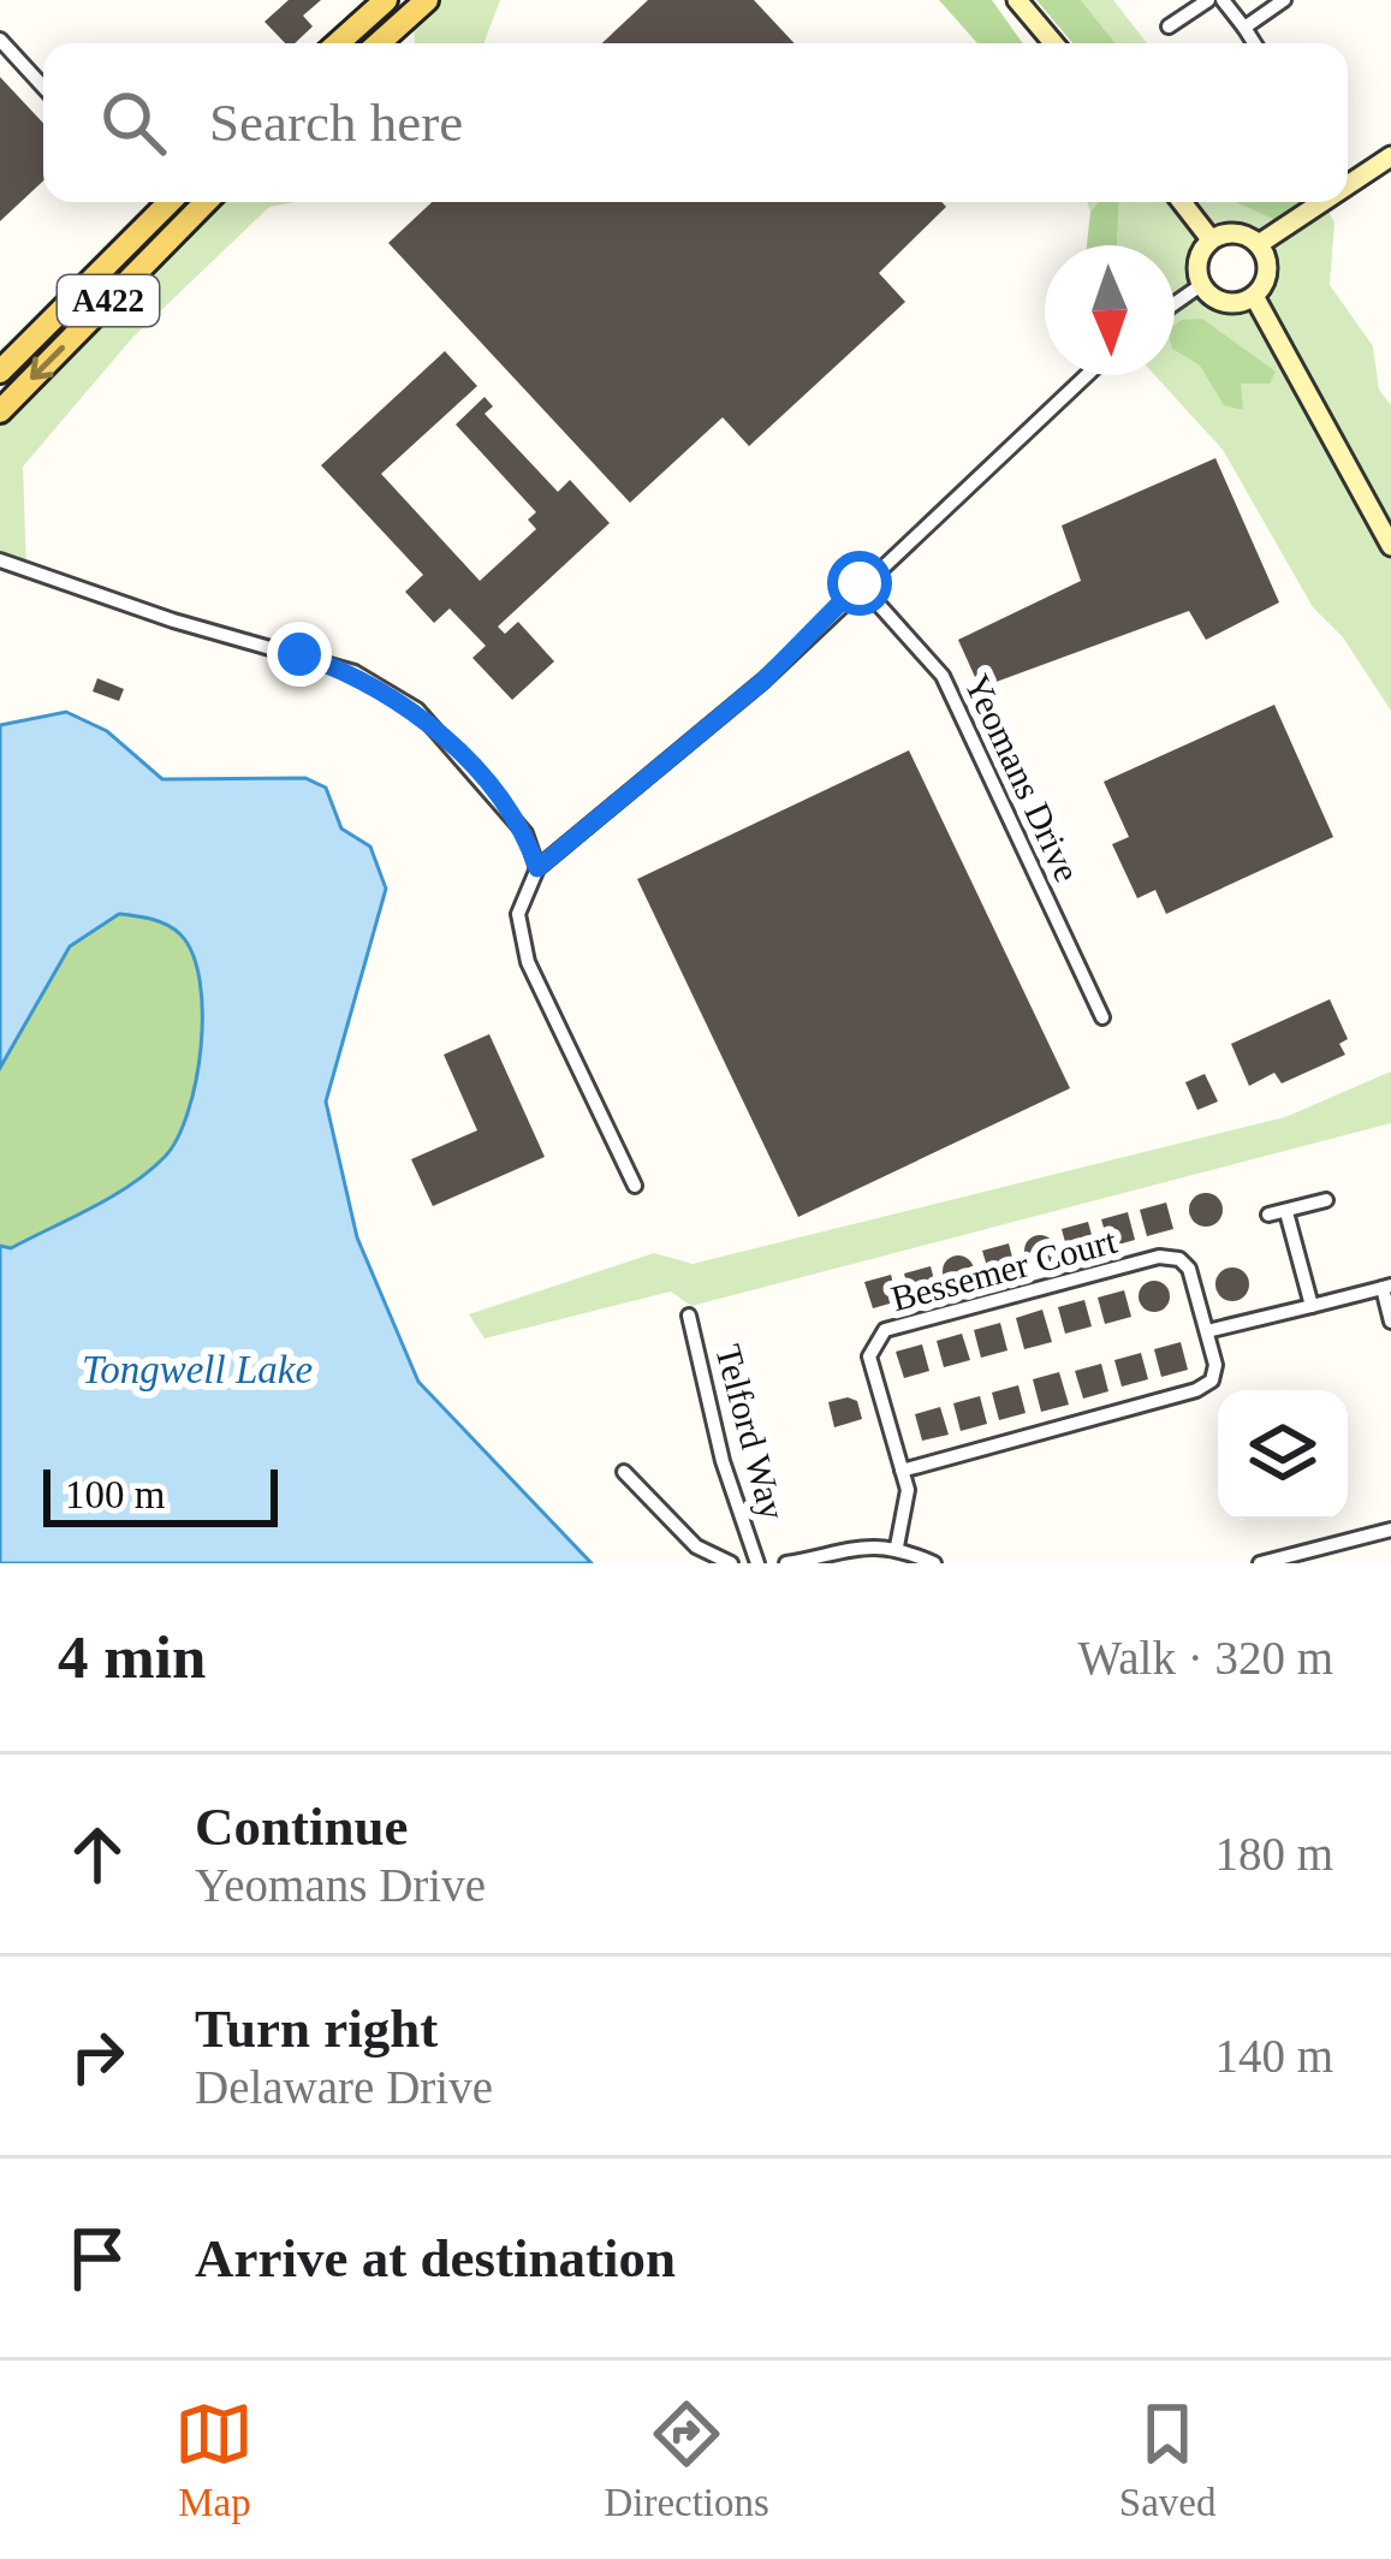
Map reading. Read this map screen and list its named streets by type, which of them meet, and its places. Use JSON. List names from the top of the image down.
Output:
{
  "streets": {
    "main road": ["A422"],
    "street": ["Yeomans Drive", "Bessemer Court", "Telford Way"]
  },
  "water": ["Tongwell Lake"],
  "scale_bar": "100 m",
  "north": "bottom",
  "page": {
    "search": "Search here",
    "scale": "100 m",
    "heading": ["4 min", "Walk · 320 m"],
    "list": [
      ["Continue", "Yeomans Drive", "180 m"],
      ["Turn right", "Delaware Drive", "140 m"],
      "Arrive at destination"
    ],
    "nav": ["Map", "Directions", "Saved"]
  }
}
